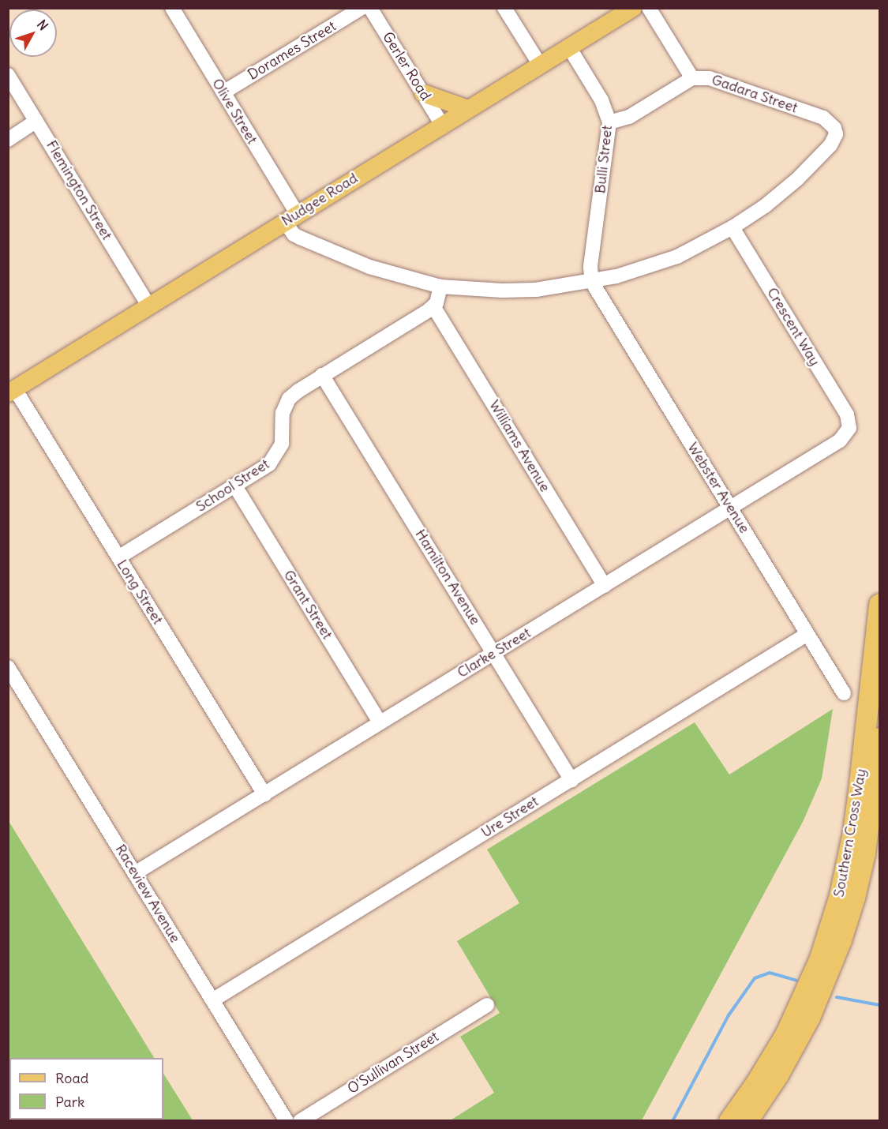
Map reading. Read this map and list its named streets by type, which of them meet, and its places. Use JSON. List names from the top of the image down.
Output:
{
  "streets": {
    "highway": ["Southern Cross Way"],
    "main road": ["Nudgee Road"],
    "street": [
      "Dorames Street",
      "Gerler Road",
      "Gadara Street",
      "Olive Street",
      "Bulli Street",
      "Flemington Street",
      "Crescent Way",
      "Williams Avenue",
      "School Street",
      "Webster Avenue",
      "Hamilton Avenue",
      "Long Street",
      "Grant Street",
      "Clarke Street",
      "Ure Street",
      "Raceview Avenue",
      "O'Sullivan Street"
    ]
  },
  "crossings": [
    ["Dorames Street", "Olive Street"],
    ["Gerler Road", "Nudgee Road"],
    ["Gadara Street", "Olive Street"],
    ["Olive Street", "Bulli Street"],
    ["Olive Street", "Nudgee Road"],
    ["Olive Street", "Crescent Way"],
    ["Olive Street", "Webster Avenue"],
    ["Bulli Street", "Nudgee Road"],
    ["Bulli Street", "Webster Avenue"],
    ["Flemington Street", "Nudgee Road"],
    ["Nudgee Road", "Long Street"],
    ["Crescent Way", "Clarke Street"],
    ["Williams Avenue", "School Street"],
    ["Williams Avenue", "Clarke Street"],
    ["School Street", "Hamilton Avenue"],
    ["School Street", "Long Street"],
    ["School Street", "Grant Street"],
    ["Webster Avenue", "Clarke Street"],
    ["Webster Avenue", "Ure Street"],
    ["Hamilton Avenue", "Clarke Street"],
    ["Hamilton Avenue", "Ure Street"],
    ["Long Street", "Clarke Street"],
    ["Grant Street", "Clarke Street"],
    ["Clarke Street", "Raceview Avenue"],
    ["Ure Street", "Raceview Avenue"]
  ],
  "legend": ["Road", "Park"],
  "north": "top right"
}
